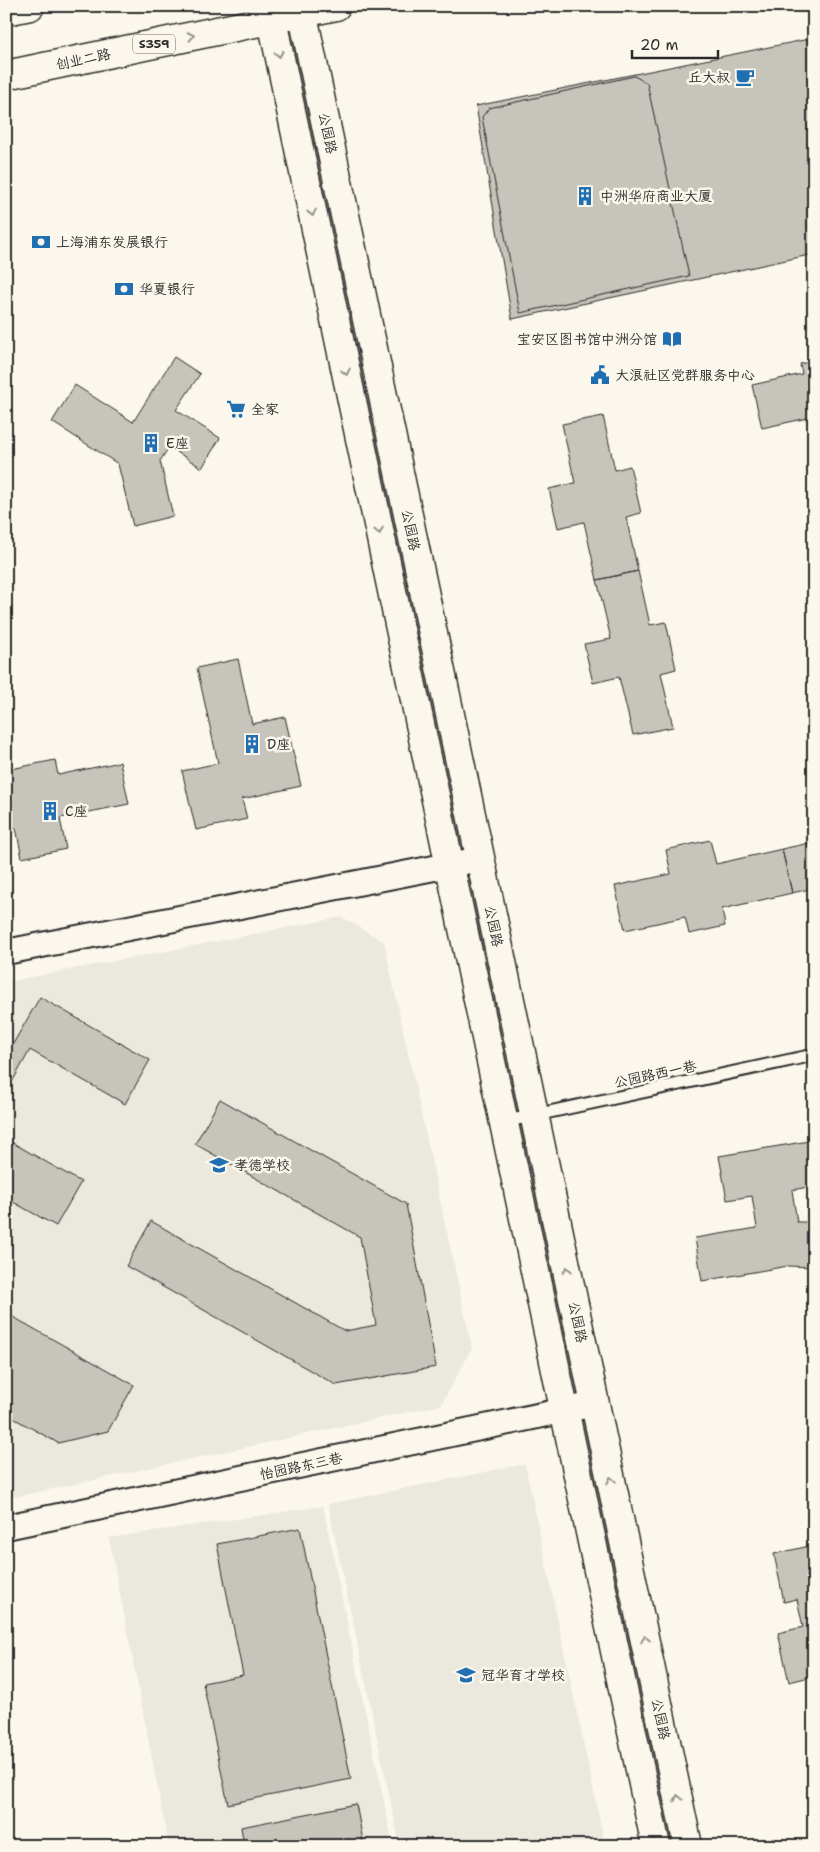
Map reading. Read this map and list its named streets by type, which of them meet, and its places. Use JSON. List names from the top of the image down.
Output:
{
  "streets": {
    "main road": ["S359", "创业二路", "公园路"],
    "street": ["怡园路东三巷"],
    "lane": ["公园路西一巷"]
  },
  "crossings": [
    ["创业二路", "公园路"],
    ["公园路", "公园路西一巷"],
    ["公园路", "怡园路东三巷"]
  ],
  "one_way": ["创业二路"],
  "places": {
    "cafe": ["丘大叔"],
    "building": [
      "中洲华府商业大厦",
      "E座",
      "D座",
      "C座"
    ],
    "bank": ["上海浦东发展银行", "华夏银行"],
    "library": ["宝安区图书馆中洲分馆"],
    "public building": ["大浪社区党群服务中心"],
    "supermarket": ["全家"],
    "school or university": ["孝德学校", "冠华育才学校"]
  },
  "scale_bar": "20 m"
}
